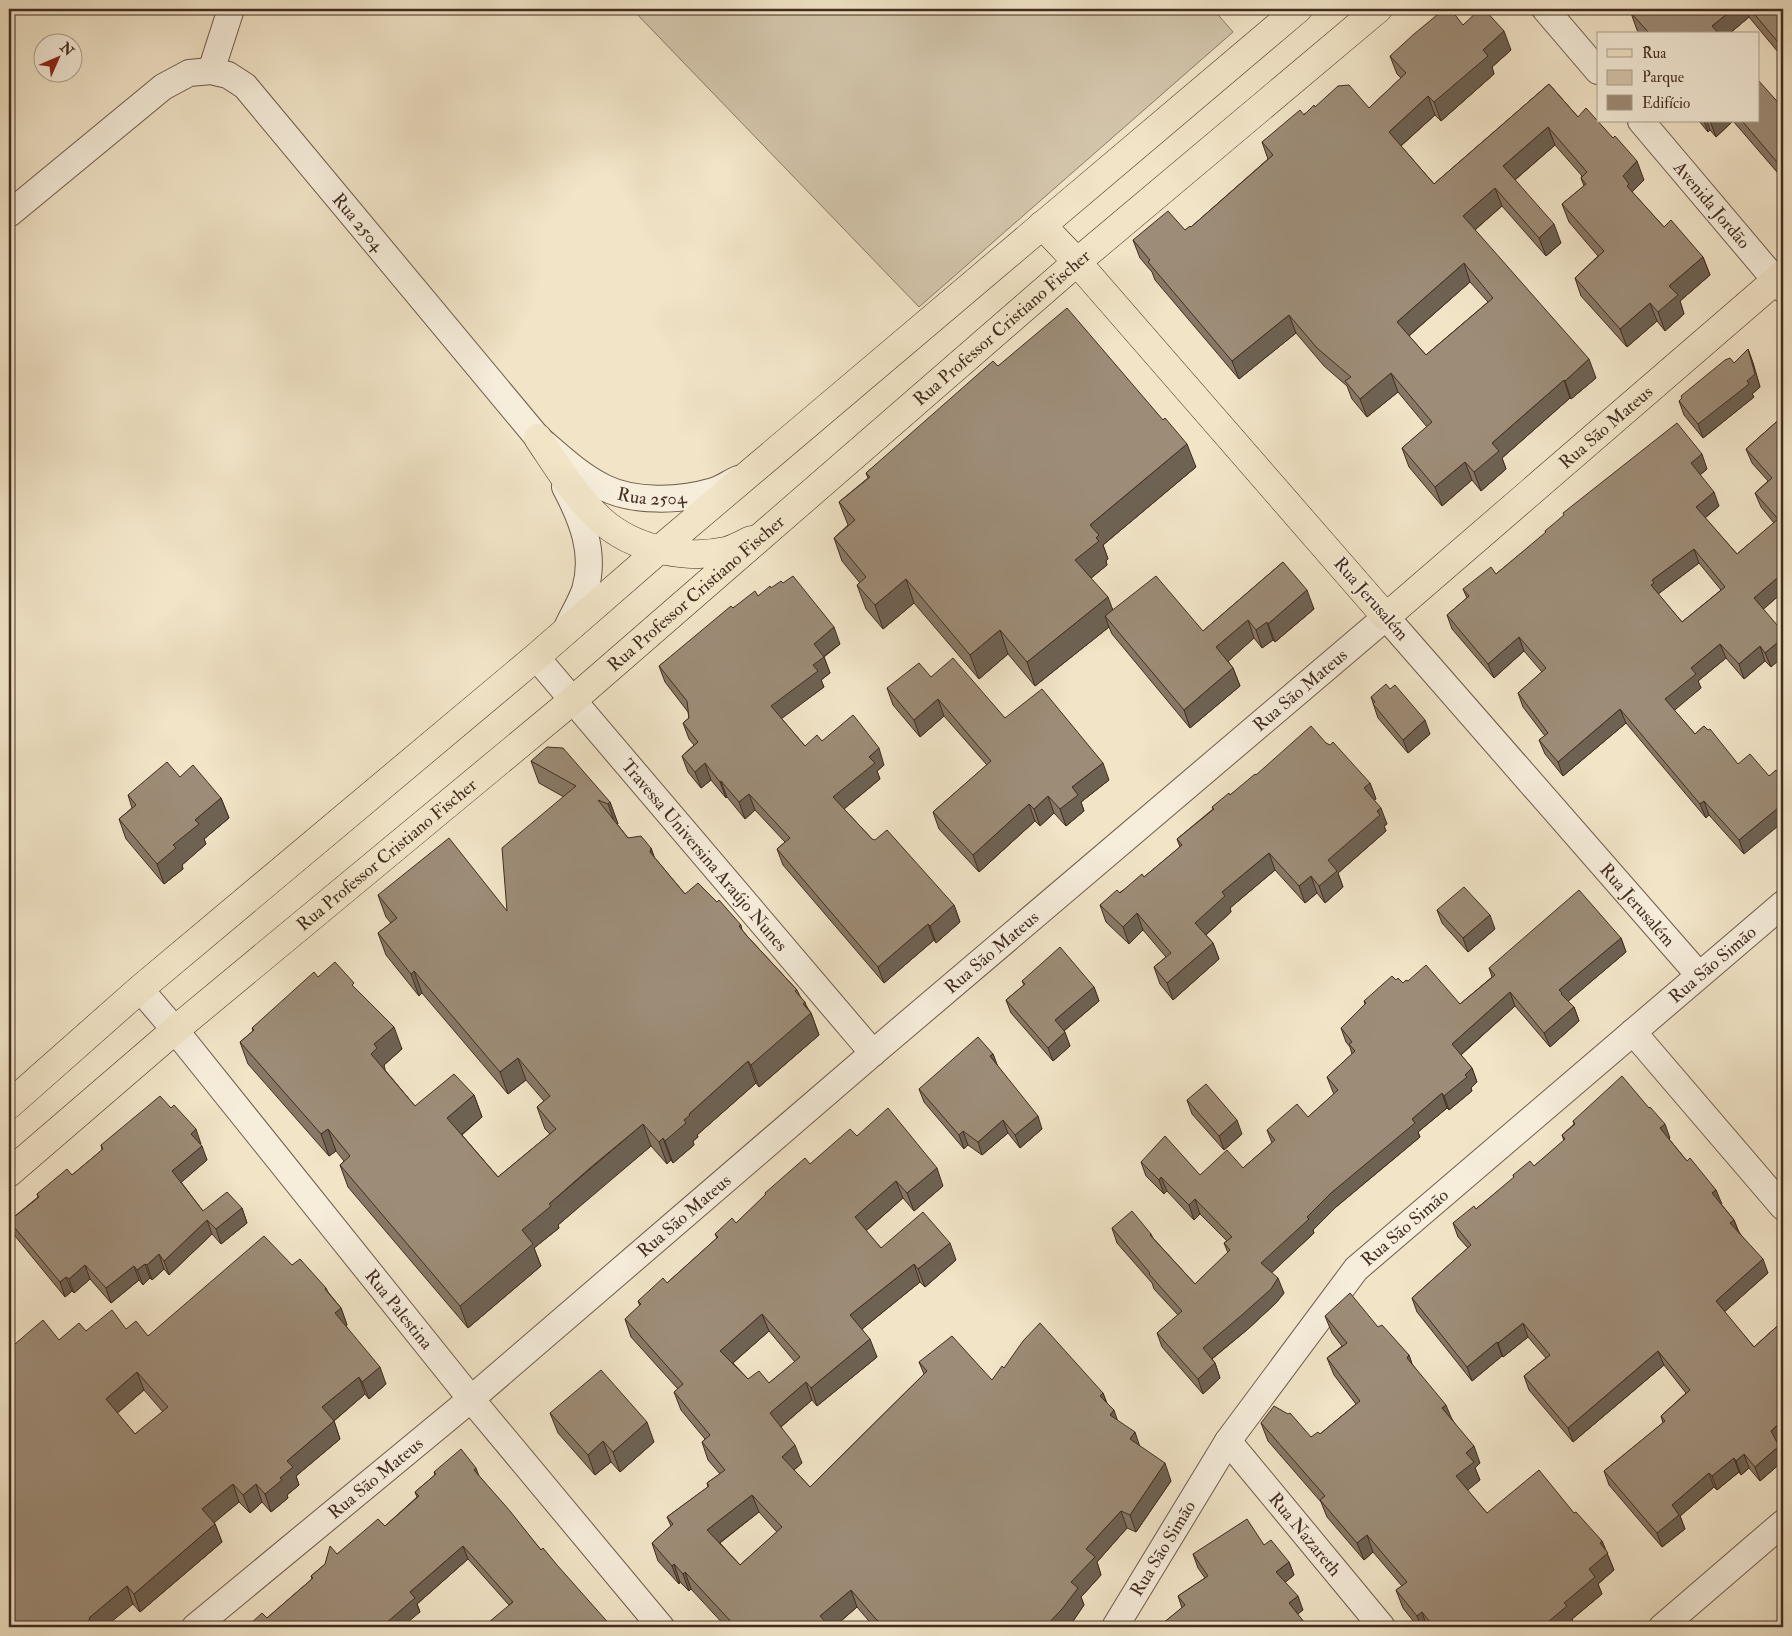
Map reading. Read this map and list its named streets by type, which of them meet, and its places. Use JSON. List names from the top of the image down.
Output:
{
  "streets": {
    "main road": ["Rua Professor Cristiano Fischer", "Rua São Mateus", "Rua Jerusalém"],
    "street": [
      "Avenida Jordão",
      "Rua 2504",
      "Travessa Universina Araújo Nunes",
      "Rua São Simão",
      "Rua Palestina",
      "Rua Nazareth"
    ]
  },
  "crossings": [
    ["Avenida Jordão", "Rua São Mateus"],
    ["Rua Professor Cristiano Fischer", "Rua Jerusalém"],
    ["Rua Professor Cristiano Fischer", "Travessa Universina Araújo Nunes"],
    ["Rua Professor Cristiano Fischer", "Rua Palestina"],
    ["Rua São Mateus", "Rua Jerusalém"],
    ["Rua São Mateus", "Travessa Universina Araújo Nunes"],
    ["Rua São Mateus", "Rua Palestina"],
    ["Rua Jerusalém", "Rua São Simão"],
    ["Rua São Simão", "Rua Nazareth"]
  ],
  "legend": ["Rua", "Parque", "Edifício"],
  "north": "top right"
}
